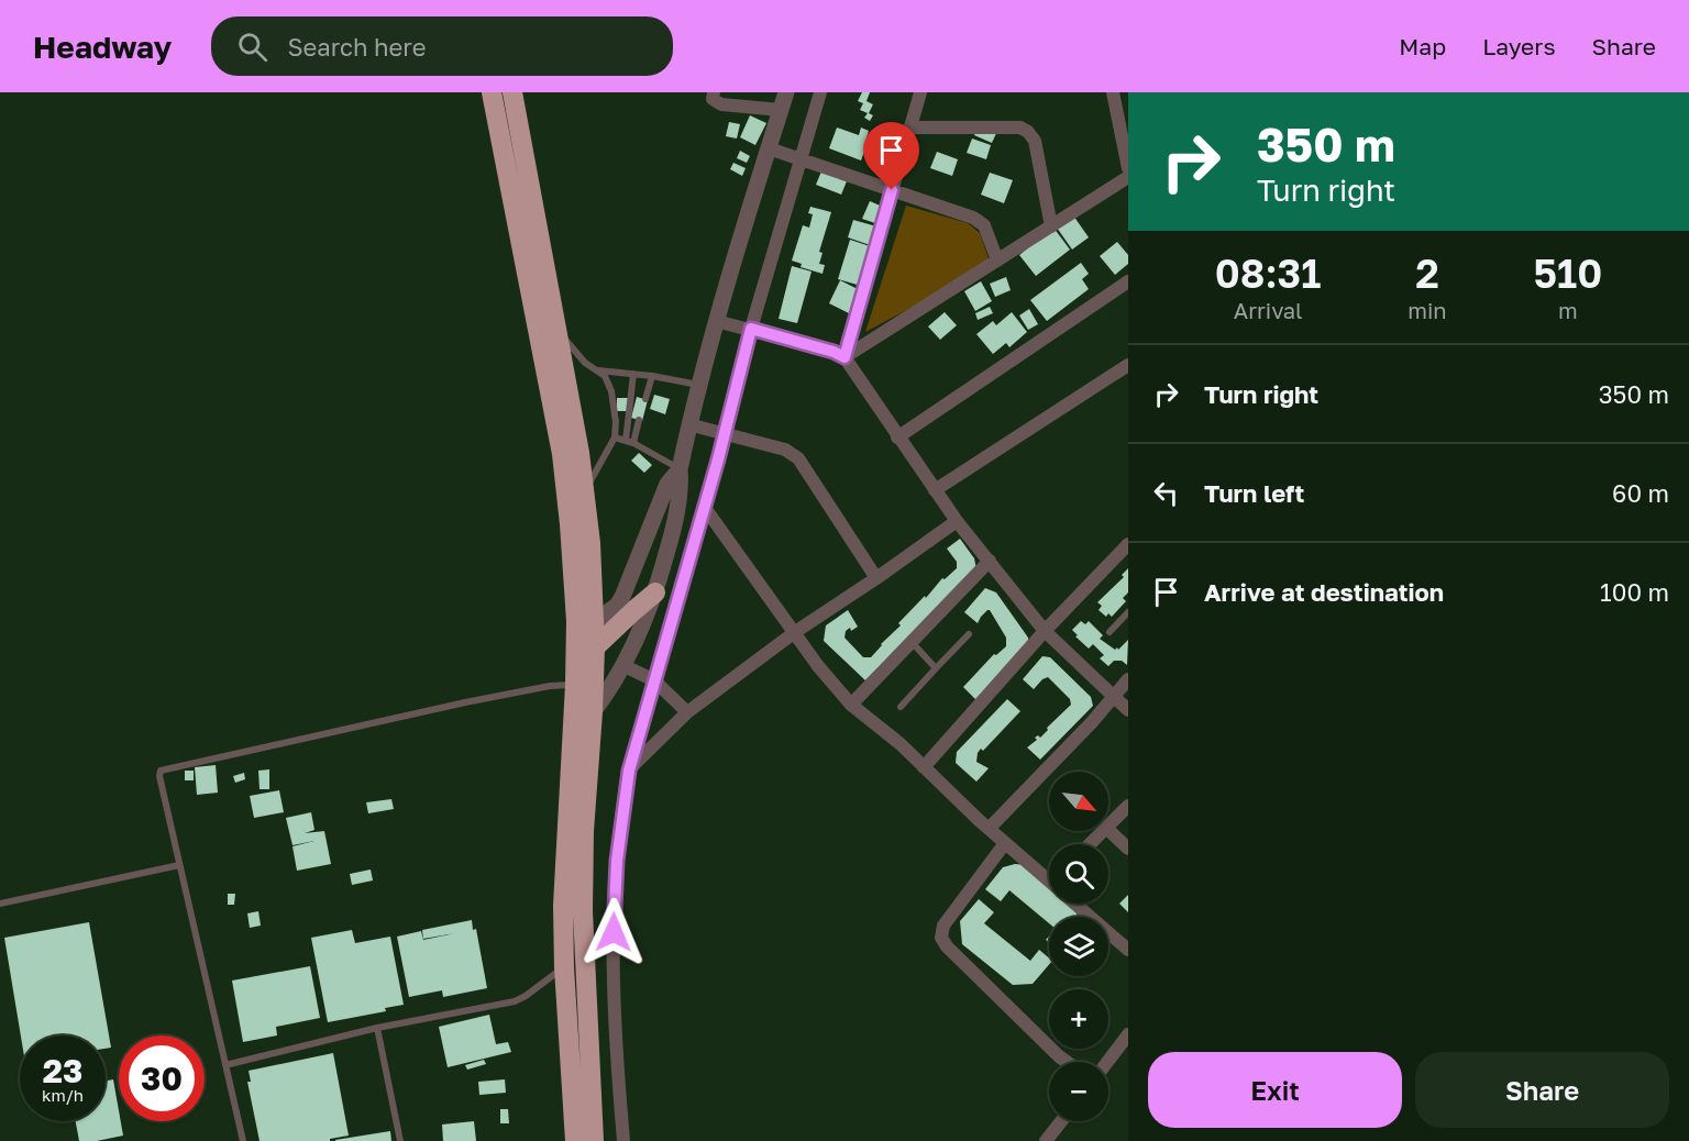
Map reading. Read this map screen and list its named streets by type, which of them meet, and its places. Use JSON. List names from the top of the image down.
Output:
{
  "north": "bottom right",
  "page": {
    "header": "Headway",
    "search": "Search here",
    "nav": ["Map", "Layers", "Share"],
    "turn": ["350 m", "Turn right"],
    "eta": [
      "08:31",
      "Arrival",
      "2",
      "min",
      "510",
      "m"
    ],
    "list": [
      {
        "name": "Turn right",
        "value": "350 m"
      },
      {
        "name": "Turn left",
        "value": "60 m"
      },
      {
        "name": "Arrive at destination",
        "value": "100 m"
      }
    ],
    "map_buttons": ["+", "−"],
    "speed": "23 km/h",
    "limit": "30",
    "buttons": ["Exit", "Share"]
  }
}
